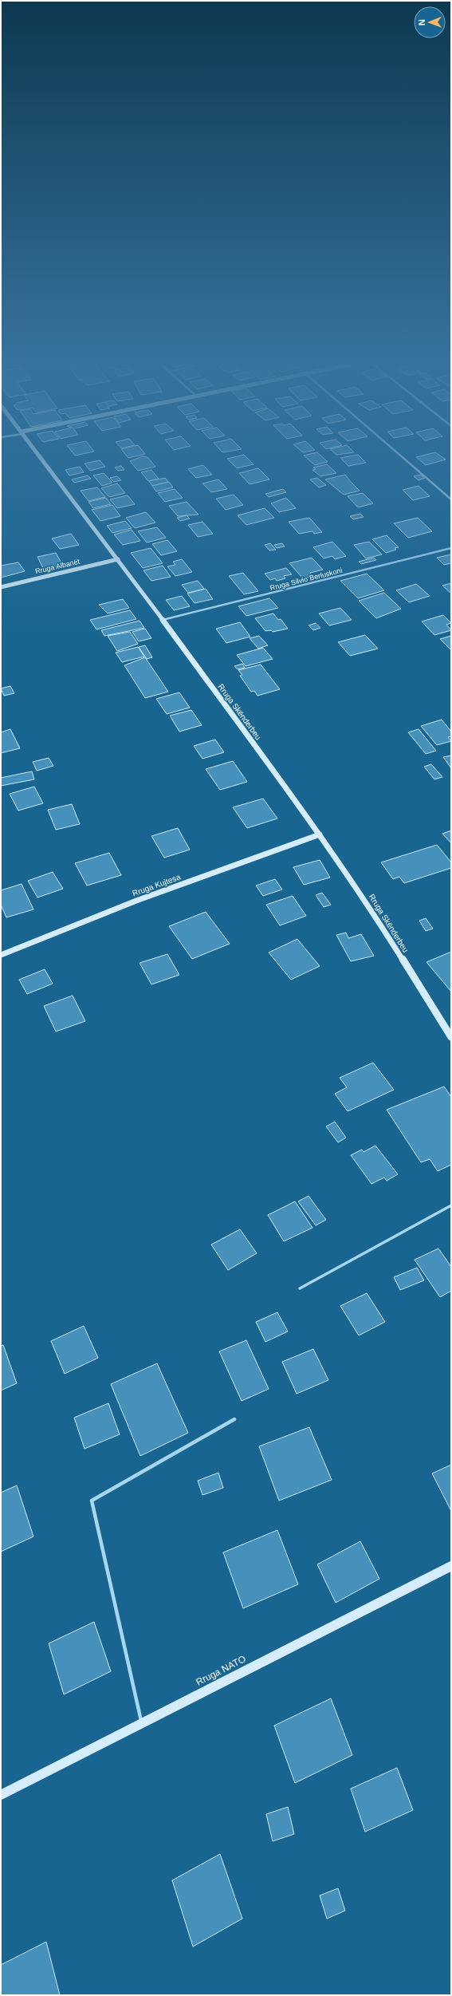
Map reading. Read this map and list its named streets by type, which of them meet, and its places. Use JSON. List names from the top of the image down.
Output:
{
  "streets": {
    "main road": [
      "Rruga Albanët",
      "Rruga Skënderbeu",
      "Rruga Kujtesa",
      "Rruga NATO"
    ],
    "street": ["Rruga Silvio Berluskoni"]
  },
  "crossings": [
    ["Rruga Albanët", "Rruga Skënderbeu"],
    ["Rruga Silvio Berluskoni", "Rruga Skënderbeu"],
    ["Rruga Skënderbeu", "Rruga Kujtesa"]
  ],
  "north": "left"
}
